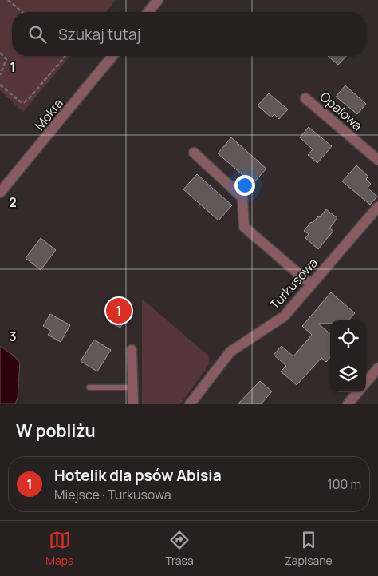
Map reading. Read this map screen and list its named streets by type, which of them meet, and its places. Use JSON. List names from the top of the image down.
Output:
{
  "streets": {
    "street": ["Opalowa", "Mokra", "Turkusowa"]
  },
  "page": {
    "search": "Szukaj tutaj",
    "pins": "1",
    "heading": "W pobliżu",
    "list": [
      {
        "mark": "1",
        "name": "Hotelik dla psów Abisia",
        "note": "Miejsce · Turkusowa",
        "value": "100 m"
      }
    ],
    "nav": ["Mapa", "Trasa", "Zapisane"]
  },
  "grid": {
    "rows": ["1", "2", "3"]
  }
}
